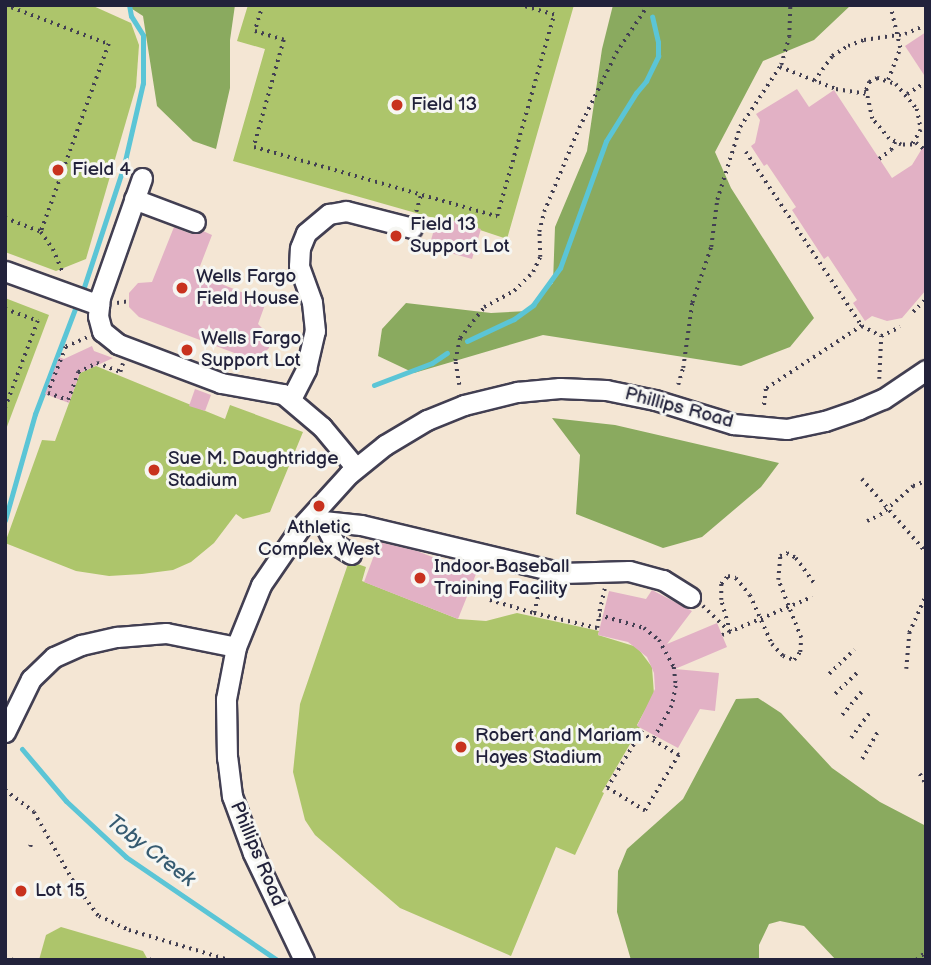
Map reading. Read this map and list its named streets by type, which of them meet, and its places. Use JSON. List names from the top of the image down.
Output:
{
  "streets": {
    "street": ["Phillips Road"]
  },
  "water": ["Toby Creek"],
  "places": [
    "Field 13",
    "Field 4",
    "Field 13 Support Lot",
    "Wells Fargo Field House",
    "Wells Fargo Support Lot",
    "Sue M. Daughtridge Stadium",
    "Athletic Complex West",
    "Indoor Baseball Training Facility",
    "Robert and Mariam Hayes Stadium",
    "Lot 15"
  ]
}
